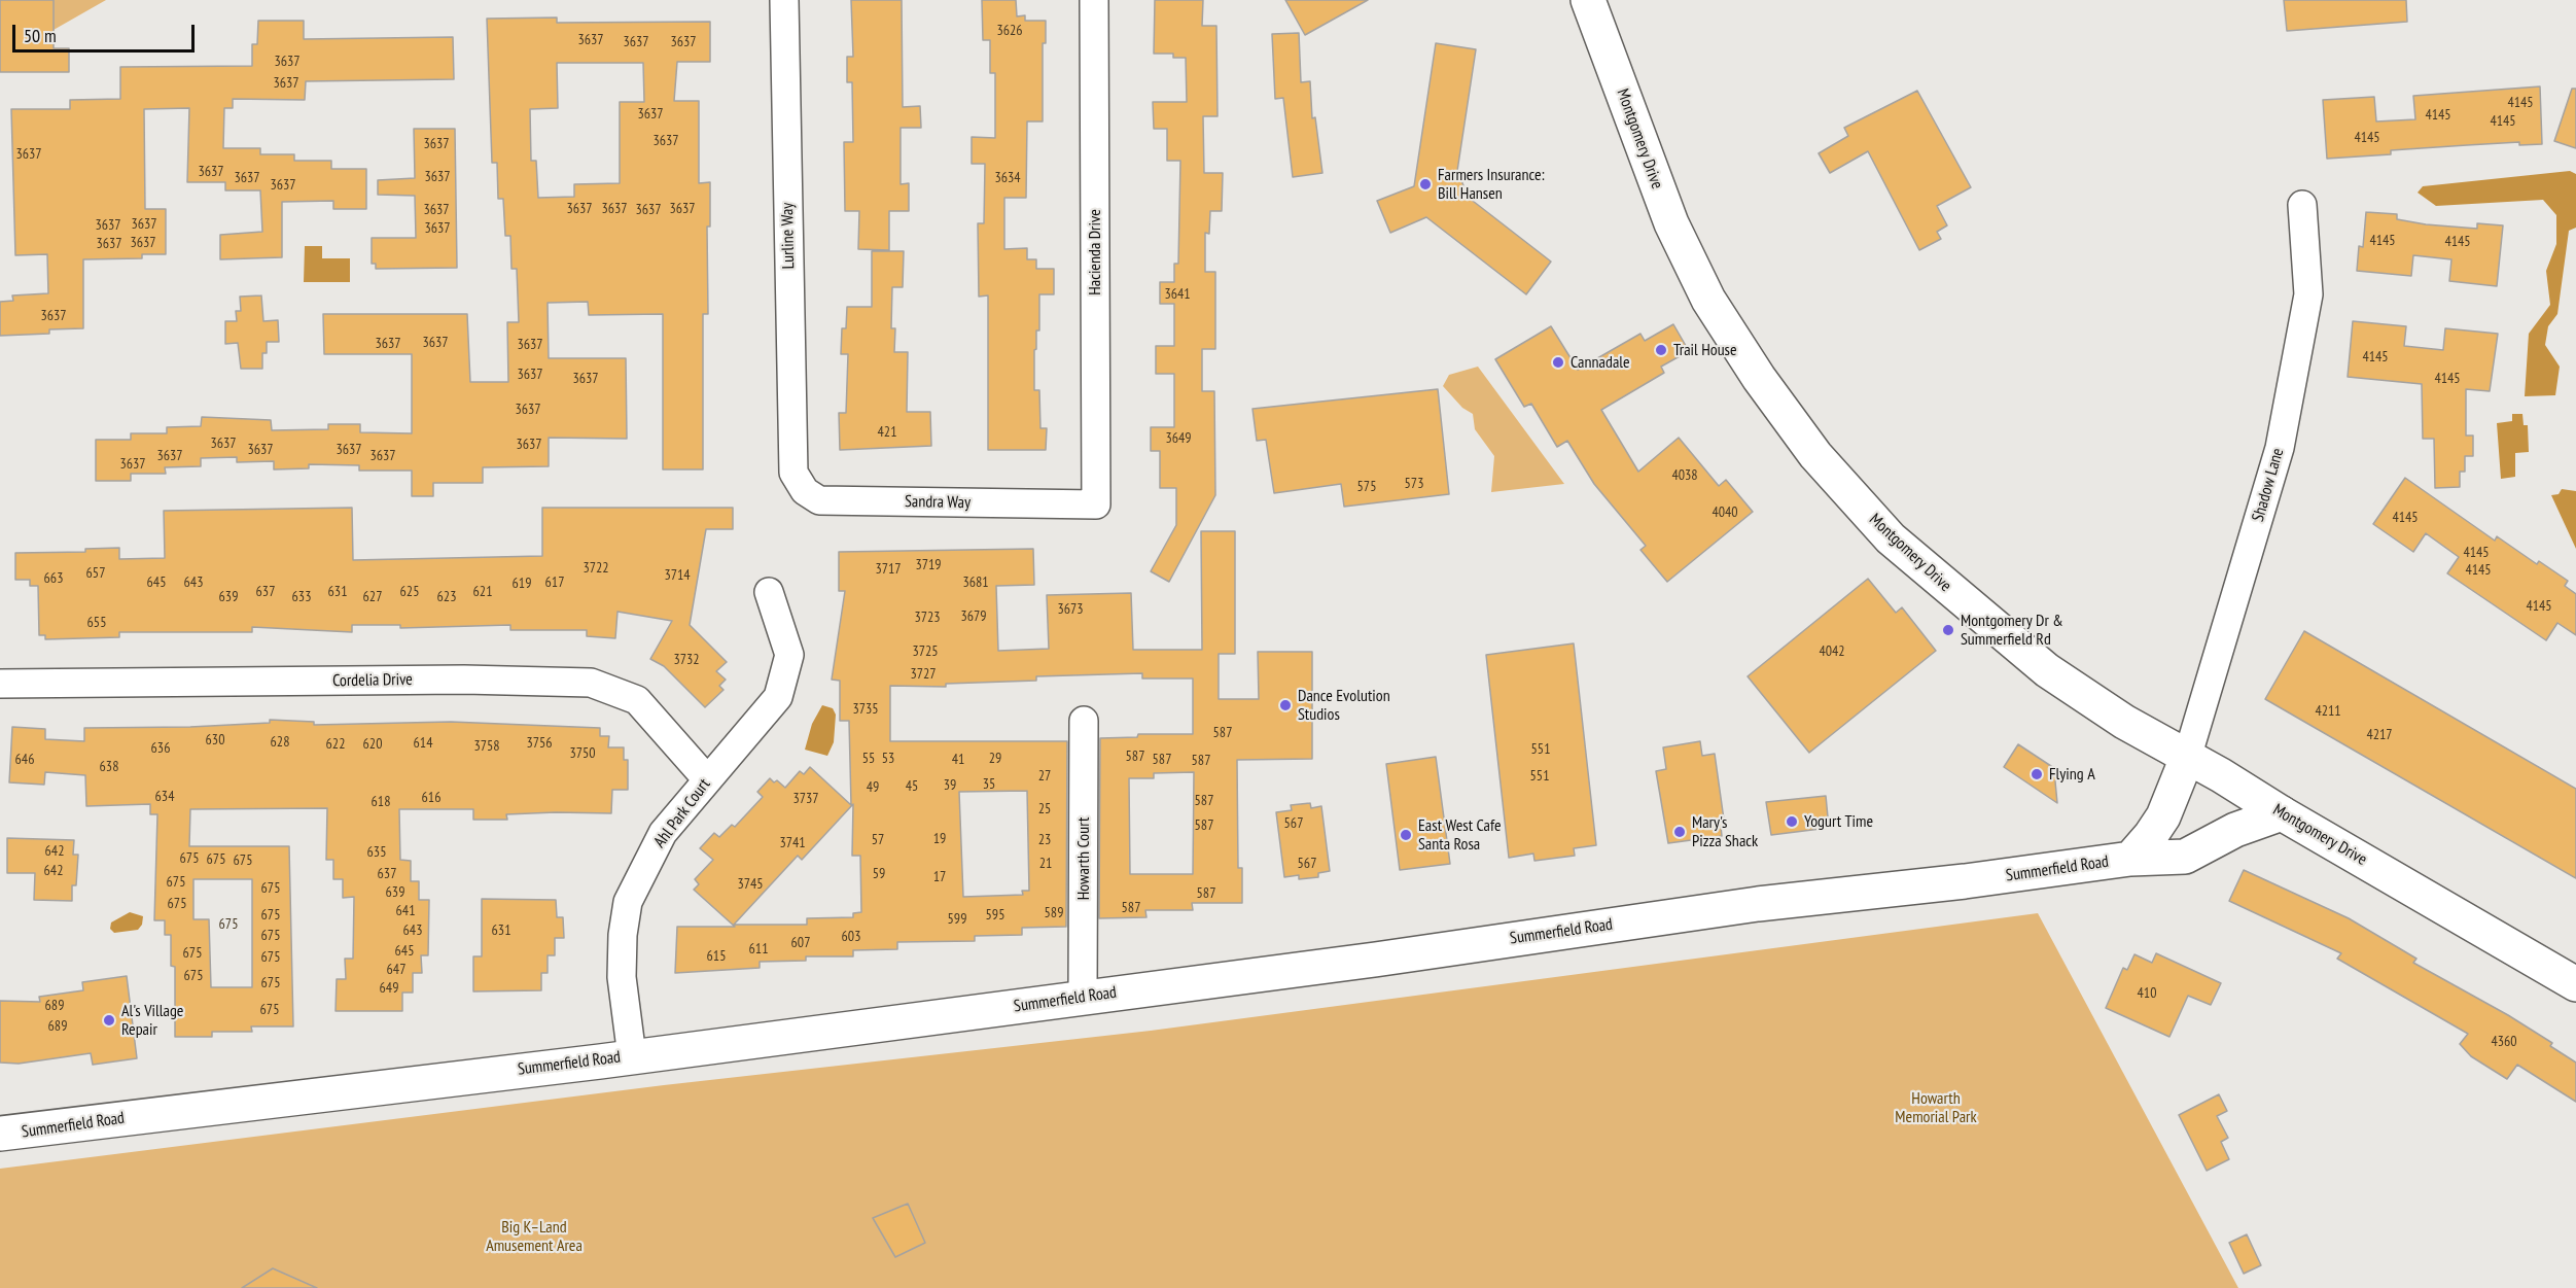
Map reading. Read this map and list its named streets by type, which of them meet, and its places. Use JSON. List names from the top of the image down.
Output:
{
  "streets": {
    "street": [
      "Montgomery Drive",
      "Lurline Way",
      "Hacienda Drive",
      "Shadow Lane",
      "Sandra Way",
      "Cordelia Drive",
      "Ahl Park Court",
      "Howarth Court",
      "Summerfield Road"
    ]
  },
  "crossings": [
    ["Montgomery Drive", "Shadow Lane"],
    ["Montgomery Drive", "Summerfield Road"],
    ["Lurline Way", "Sandra Way"],
    ["Hacienda Drive", "Sandra Way"],
    ["Shadow Lane", "Summerfield Road"],
    ["Cordelia Drive", "Ahl Park Court"],
    ["Ahl Park Court", "Summerfield Road"],
    ["Howarth Court", "Summerfield Road"]
  ],
  "parks": ["Howarth Memorial Park", "Big K–Land Amusement Area"],
  "places": [
    "Farmers Insurance: Bill Hansen",
    "Trail House",
    "Cannadale",
    "Montgomery Dr & Summerfield Rd",
    "Dance Evolution Studios",
    "Flying A",
    "Yogurt Time",
    "Mary's Pizza Shack",
    "East West Cafe Santa Rosa",
    "Al's Village Repair"
  ],
  "house_numbers": [
    "3626",
    "3637",
    "3637",
    "3637",
    "3637",
    "3637",
    "4145",
    "3637",
    "4145",
    "4145",
    "4145",
    "3637",
    "3637",
    "3637",
    "3637",
    "3637",
    "3637",
    "3634",
    "3637",
    "3637",
    "3637",
    "3637",
    "3637",
    "3637",
    "3637",
    "3637",
    "3637",
    "4145",
    "4145",
    "3637",
    "3637",
    "3641",
    "3637",
    "3637",
    "3637",
    "3637",
    "4145",
    "3637",
    "3637",
    "4145",
    "3637",
    "421",
    "3649",
    "3637",
    "3637",
    "3637",
    "3637",
    "3637",
    "3637",
    "3637",
    "4038",
    "573",
    "575",
    "4040",
    "4145",
    "4145",
    "3719",
    "3722",
    "3717",
    "4145",
    "657",
    "3714",
    "663",
    "645",
    "643",
    "617",
    "3681",
    "619",
    "637",
    "631",
    "625",
    "621",
    "639",
    "633",
    "627",
    "623",
    "4145",
    "3673",
    "3679",
    "3723",
    "655",
    "3725",
    "4042",
    "3732",
    "3727",
    "3735",
    "4211",
    "587",
    "4217",
    "630",
    "628",
    "614",
    "3756",
    "622",
    "620",
    "3758",
    "636",
    "551",
    "3750",
    "587",
    "55",
    "53",
    "29",
    "646",
    "41",
    "587",
    "587",
    "638",
    "27",
    "551",
    "35",
    "39",
    "45",
    "49",
    "634",
    "616",
    "3737",
    "587",
    "618",
    "25",
    "567",
    "587",
    "19",
    "57",
    "23",
    "3741",
    "642",
    "635",
    "675",
    "675",
    "675",
    "21",
    "567",
    "642",
    "637",
    "59",
    "17",
    "675",
    "3745",
    "675",
    "639",
    "587",
    "675",
    "587",
    "641",
    "589",
    "675",
    "595",
    "599",
    "675",
    "643",
    "631",
    "675",
    "603",
    "607",
    "611",
    "645",
    "675",
    "615",
    "675",
    "647",
    "675",
    "675",
    "649",
    "410",
    "689",
    "675",
    "689",
    "4360"
  ],
  "scale_bar": "50 m"
}
